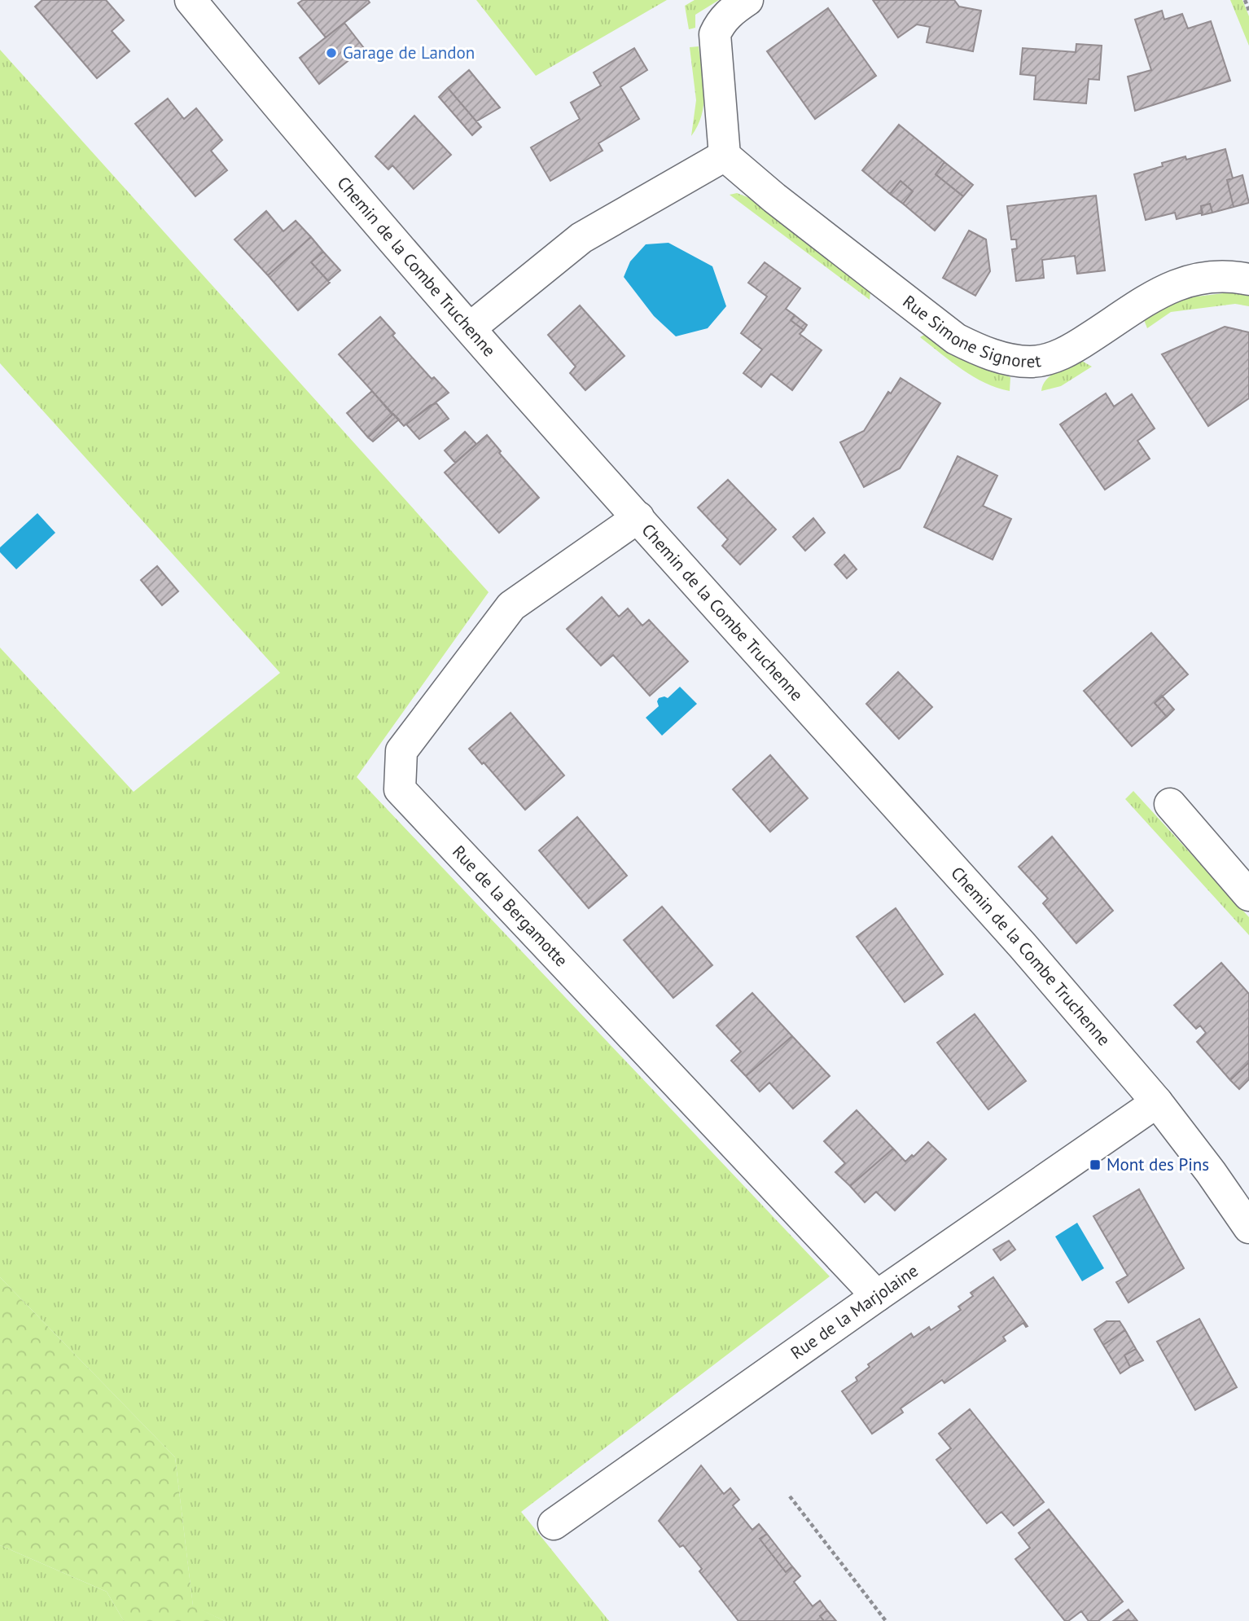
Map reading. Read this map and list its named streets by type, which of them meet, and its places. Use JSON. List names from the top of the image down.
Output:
{
  "streets": {
    "street": [
      "Chemin de la Combe Truchenne",
      "Rue Simone Signoret",
      "Rue de la Bergamotte",
      "Rue de la Marjolaine"
    ]
  },
  "crossings": [
    ["Chemin de la Combe Truchenne", "Rue de la Bergamotte"],
    ["Chemin de la Combe Truchenne", "Rue de la Marjolaine"],
    ["Rue de la Bergamotte", "Rue de la Marjolaine"]
  ],
  "places": {
    "other": ["Garage de Landon"],
    "transit": ["Mont des Pins"]
  }
}
